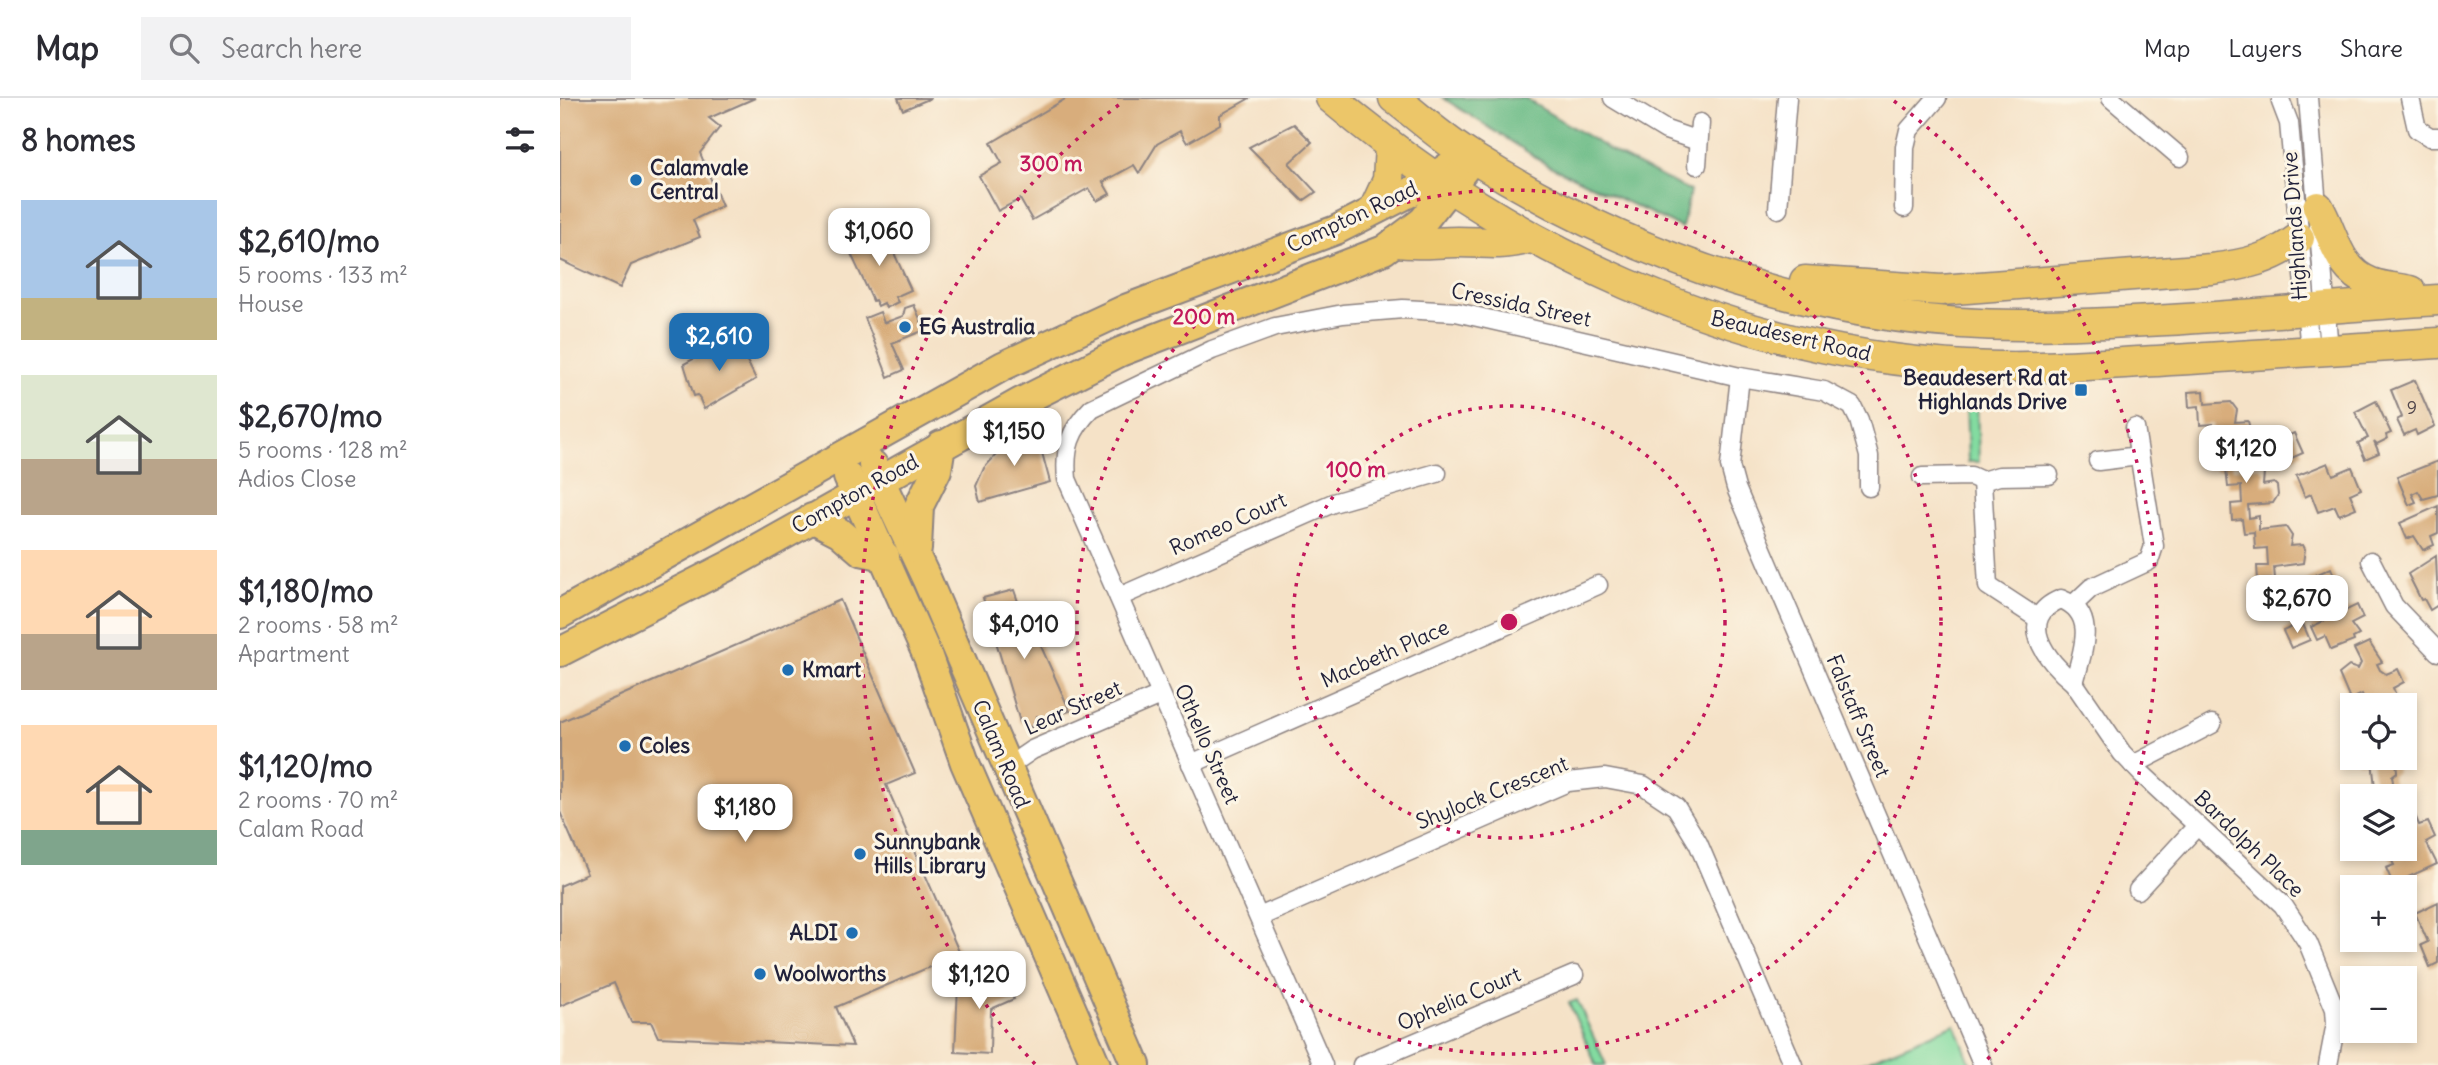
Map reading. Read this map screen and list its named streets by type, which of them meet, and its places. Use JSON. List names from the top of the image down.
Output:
{
  "streets": {
    "highway": ["Beaudesert Road"],
    "main road": ["Compton Road", "Calam Road"],
    "street": [
      "Highlands Drive",
      "Cressida Street",
      "Romeo Court",
      "Macbeth Place",
      "Lear Street",
      "Falstaff Street",
      "Othello Street",
      "Shylock Crescent",
      "Bardolph Place",
      "Ophelia Court"
    ]
  },
  "crossings": [
    ["Compton Road", "Beaudesert Road"],
    ["Compton Road", "Calam Road"],
    ["Highlands Drive", "Beaudesert Road"],
    ["Cressida Street", "Falstaff Street"],
    ["Cressida Street", "Othello Street"],
    ["Romeo Court", "Othello Street"],
    ["Macbeth Place", "Othello Street"],
    ["Lear Street", "Othello Street"],
    ["Lear Street", "Calam Road"],
    ["Othello Street", "Shylock Crescent"]
  ],
  "places": {
    "other": [
      "Calamvale Central",
      "EG Australia",
      "Kmart",
      "Coles",
      "Sunnybank Hills Library",
      "ALDI",
      "Woolworths"
    ],
    "transit": ["Beaudesert Rd at Highlands Drive"]
  },
  "house_numbers": ["9"],
  "page": {
    "header": "Map",
    "search": "Search here",
    "nav": ["Map", "Layers", "Share"],
    "heading": "8 homes",
    "list": [
      {
        "name": "$2,610/mo",
        "note": "5 rooms · 133 m² · House"
      },
      {
        "name": "$2,670/mo",
        "note": "5 rooms · 128 m² · Adios Close"
      },
      {
        "name": "$1,180/mo",
        "note": "2 rooms · 58 m² · Apartment"
      },
      {
        "name": "$1,120/mo",
        "note": "2 rooms · 70 m² · Calam Road"
      }
    ],
    "price": [
      "$1,060",
      "$2,610",
      "$1,150",
      "$1,120",
      "$2,670",
      "$4,010",
      "$1,180",
      "$1,120"
    ],
    "map_buttons": ["+", "−"]
  },
  "rings": ["300 m", "200 m", "100 m"]
}
